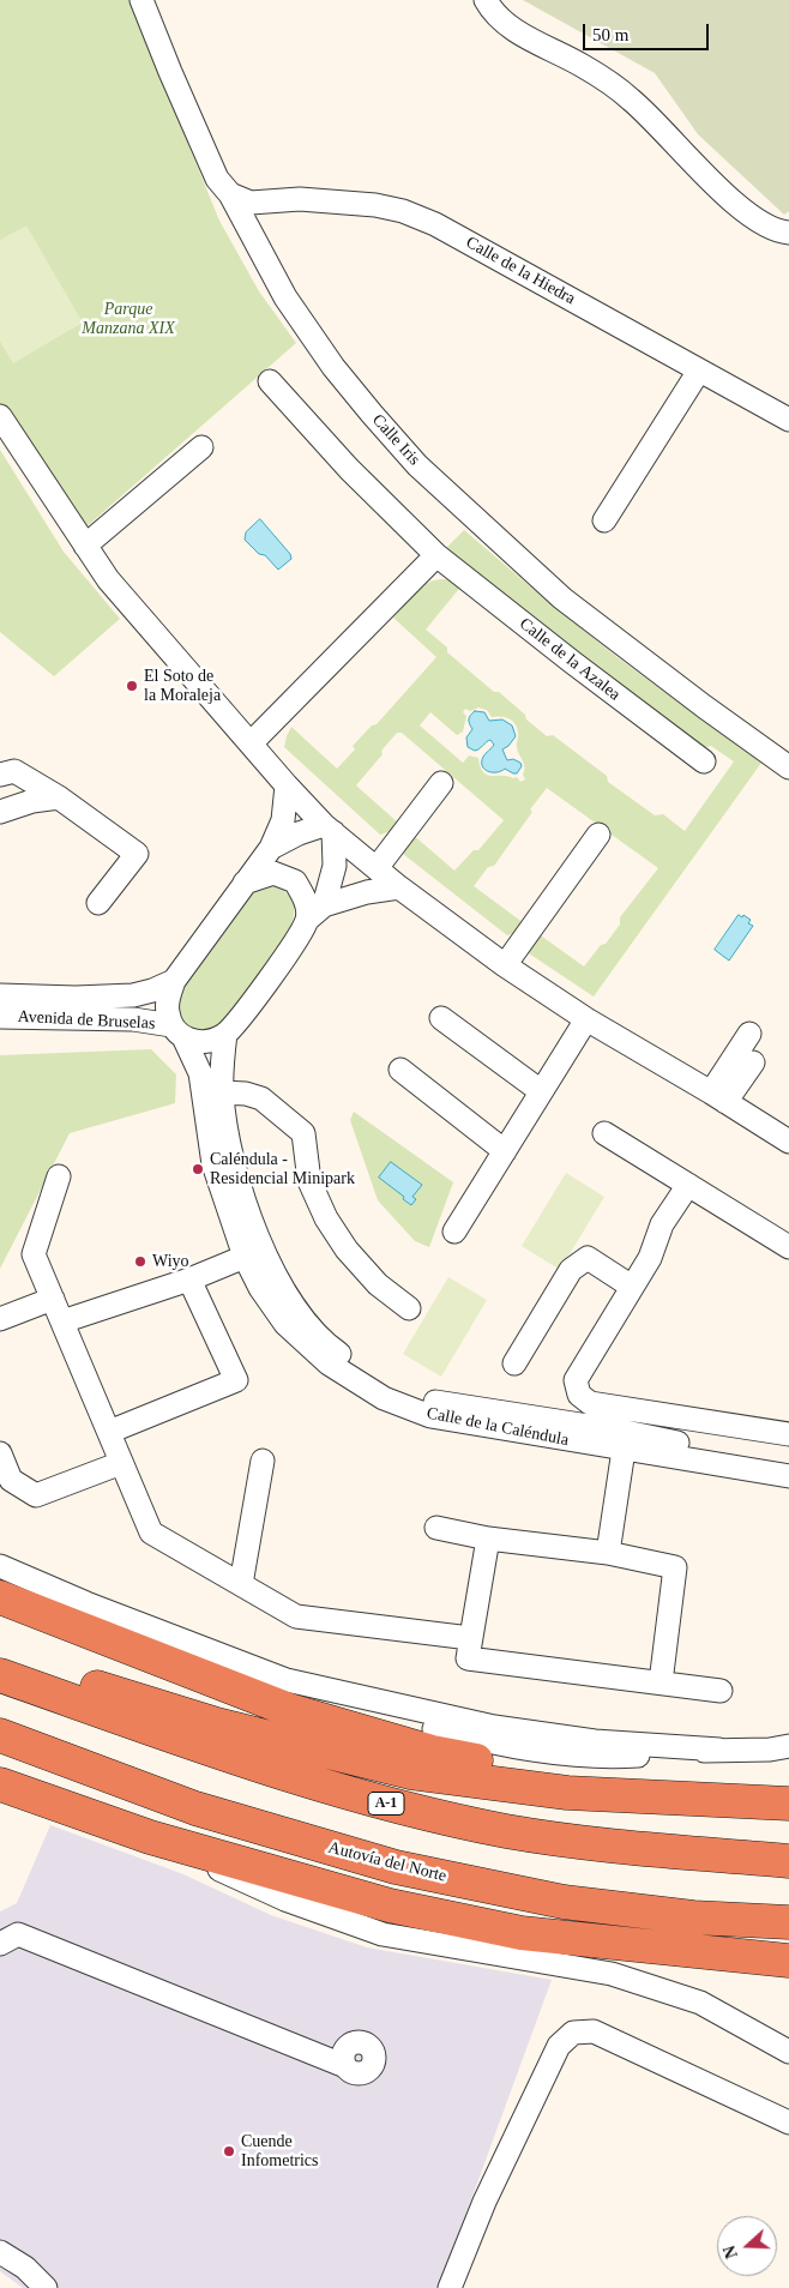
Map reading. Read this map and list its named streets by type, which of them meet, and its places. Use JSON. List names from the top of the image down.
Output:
{
  "streets": {
    "highway": ["A-1", "Autovía del Norte"],
    "street": [
      "Calle de la Hiedra",
      "Calle Iris",
      "Calle de la Azalea",
      "Avenida de Bruselas",
      "Calle de la Caléndula"
    ]
  },
  "crossings": [
    ["Calle de la Hiedra", "Calle Iris"],
    ["Avenida de Bruselas", "Calle de la Caléndula"]
  ],
  "parks": ["Parque Manzana XIX"],
  "places": [
    "El Soto de la Moraleja",
    "Caléndula - Residencial Minipark",
    "Wiyo",
    "Cuende Infometrics"
  ],
  "scale_bar": "50 m",
  "north": "left"
}
